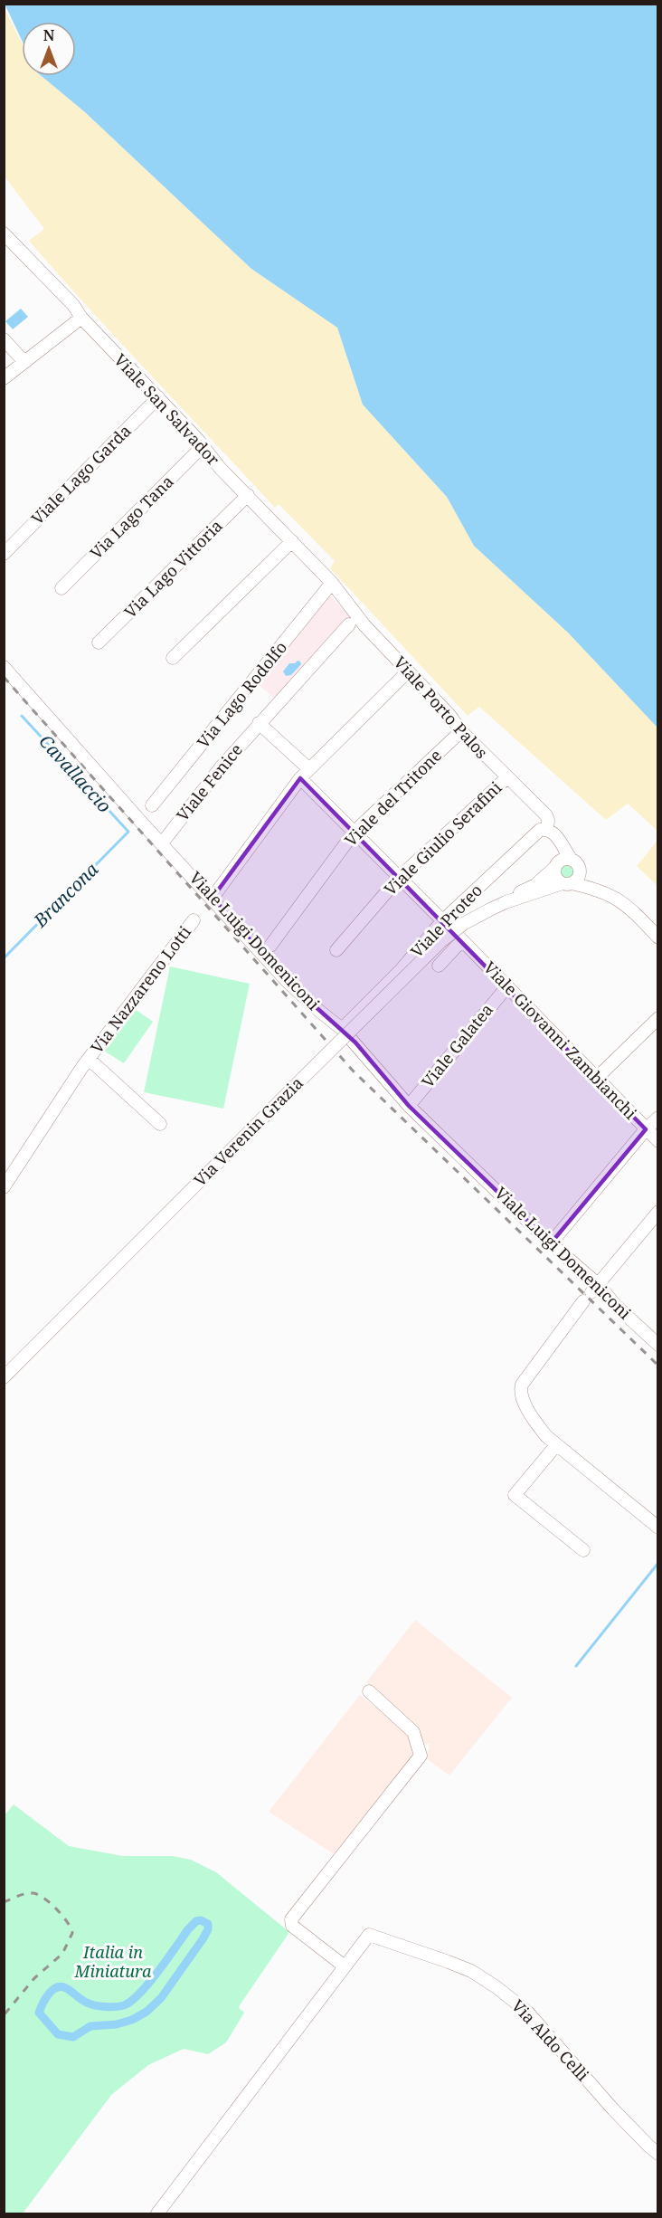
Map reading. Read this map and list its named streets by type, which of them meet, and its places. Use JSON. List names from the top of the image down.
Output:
{
  "streets": {
    "street": [
      "Viale San Salvador",
      "Viale Lago Garda",
      "Via Lago Tana",
      "Via Lago Vittoria",
      "Via Lago Rodolfo",
      "Viale Porto Palos",
      "Viale Fenice",
      "Viale del Tritone",
      "Viale Giulio Serafini",
      "Viale Proteo",
      "Viale Luigi Domeniconi",
      "Via Nazzareno Lotti",
      "Viale Giovanni Zambianchi",
      "Viale Galatea",
      "Via Verenin Grazia",
      "Via Aldo Celli"
    ]
  },
  "crossings": [
    ["Viale San Salvador", "Viale Lago Garda"],
    ["Viale San Salvador", "Via Lago Tana"],
    ["Viale San Salvador", "Via Lago Vittoria"],
    ["Viale San Salvador", "Via Lago Rodolfo"],
    ["Viale San Salvador", "Viale Porto Palos"],
    ["Via Lago Rodolfo", "Viale Porto Palos"],
    ["Viale Porto Palos", "Viale del Tritone"],
    ["Viale Porto Palos", "Viale Giulio Serafini"],
    ["Viale Porto Palos", "Viale Proteo"],
    ["Viale Fenice", "Viale Luigi Domeniconi"],
    ["Viale del Tritone", "Viale Giovanni Zambianchi"],
    ["Viale Giulio Serafini", "Viale Giovanni Zambianchi"],
    ["Viale Proteo", "Viale Luigi Domeniconi"],
    ["Viale Proteo", "Viale Giovanni Zambianchi"],
    ["Viale Luigi Domeniconi", "Viale Galatea"],
    ["Viale Giovanni Zambianchi", "Viale Galatea"]
  ],
  "water": ["Cavallaccio", "Brancona"],
  "parks": ["Italia in Miniatura"],
  "north": "top"
}
